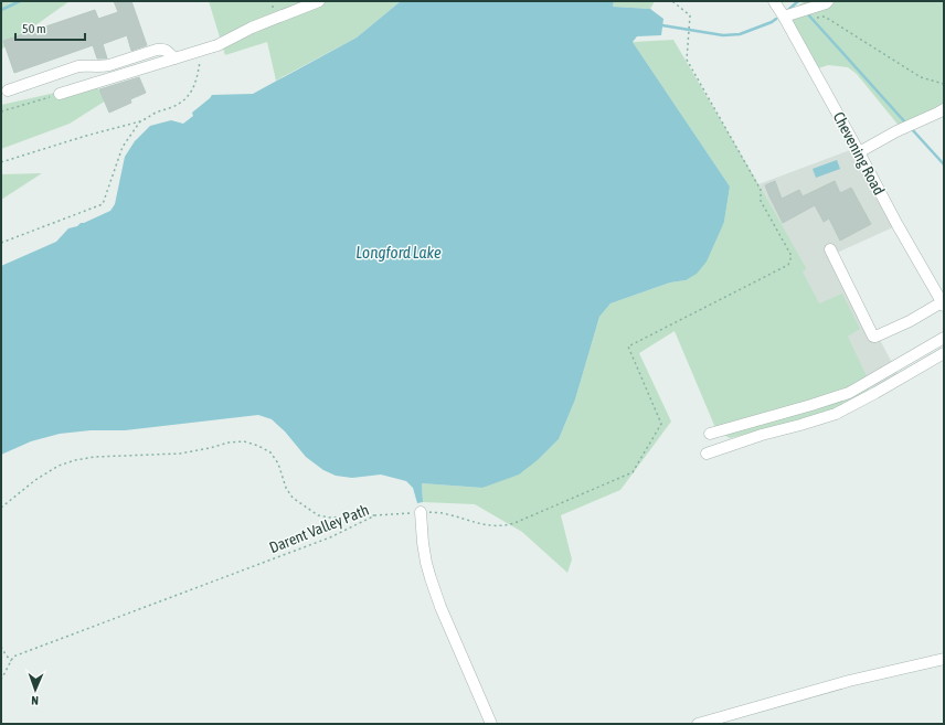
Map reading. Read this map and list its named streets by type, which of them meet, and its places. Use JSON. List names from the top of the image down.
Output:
{
  "streets": {
    "street": ["Chevening Road"],
    "path": ["Darent Valley Path"]
  },
  "water": ["Longford Lake"],
  "scale_bar": "50 m",
  "north": "bottom"
}
